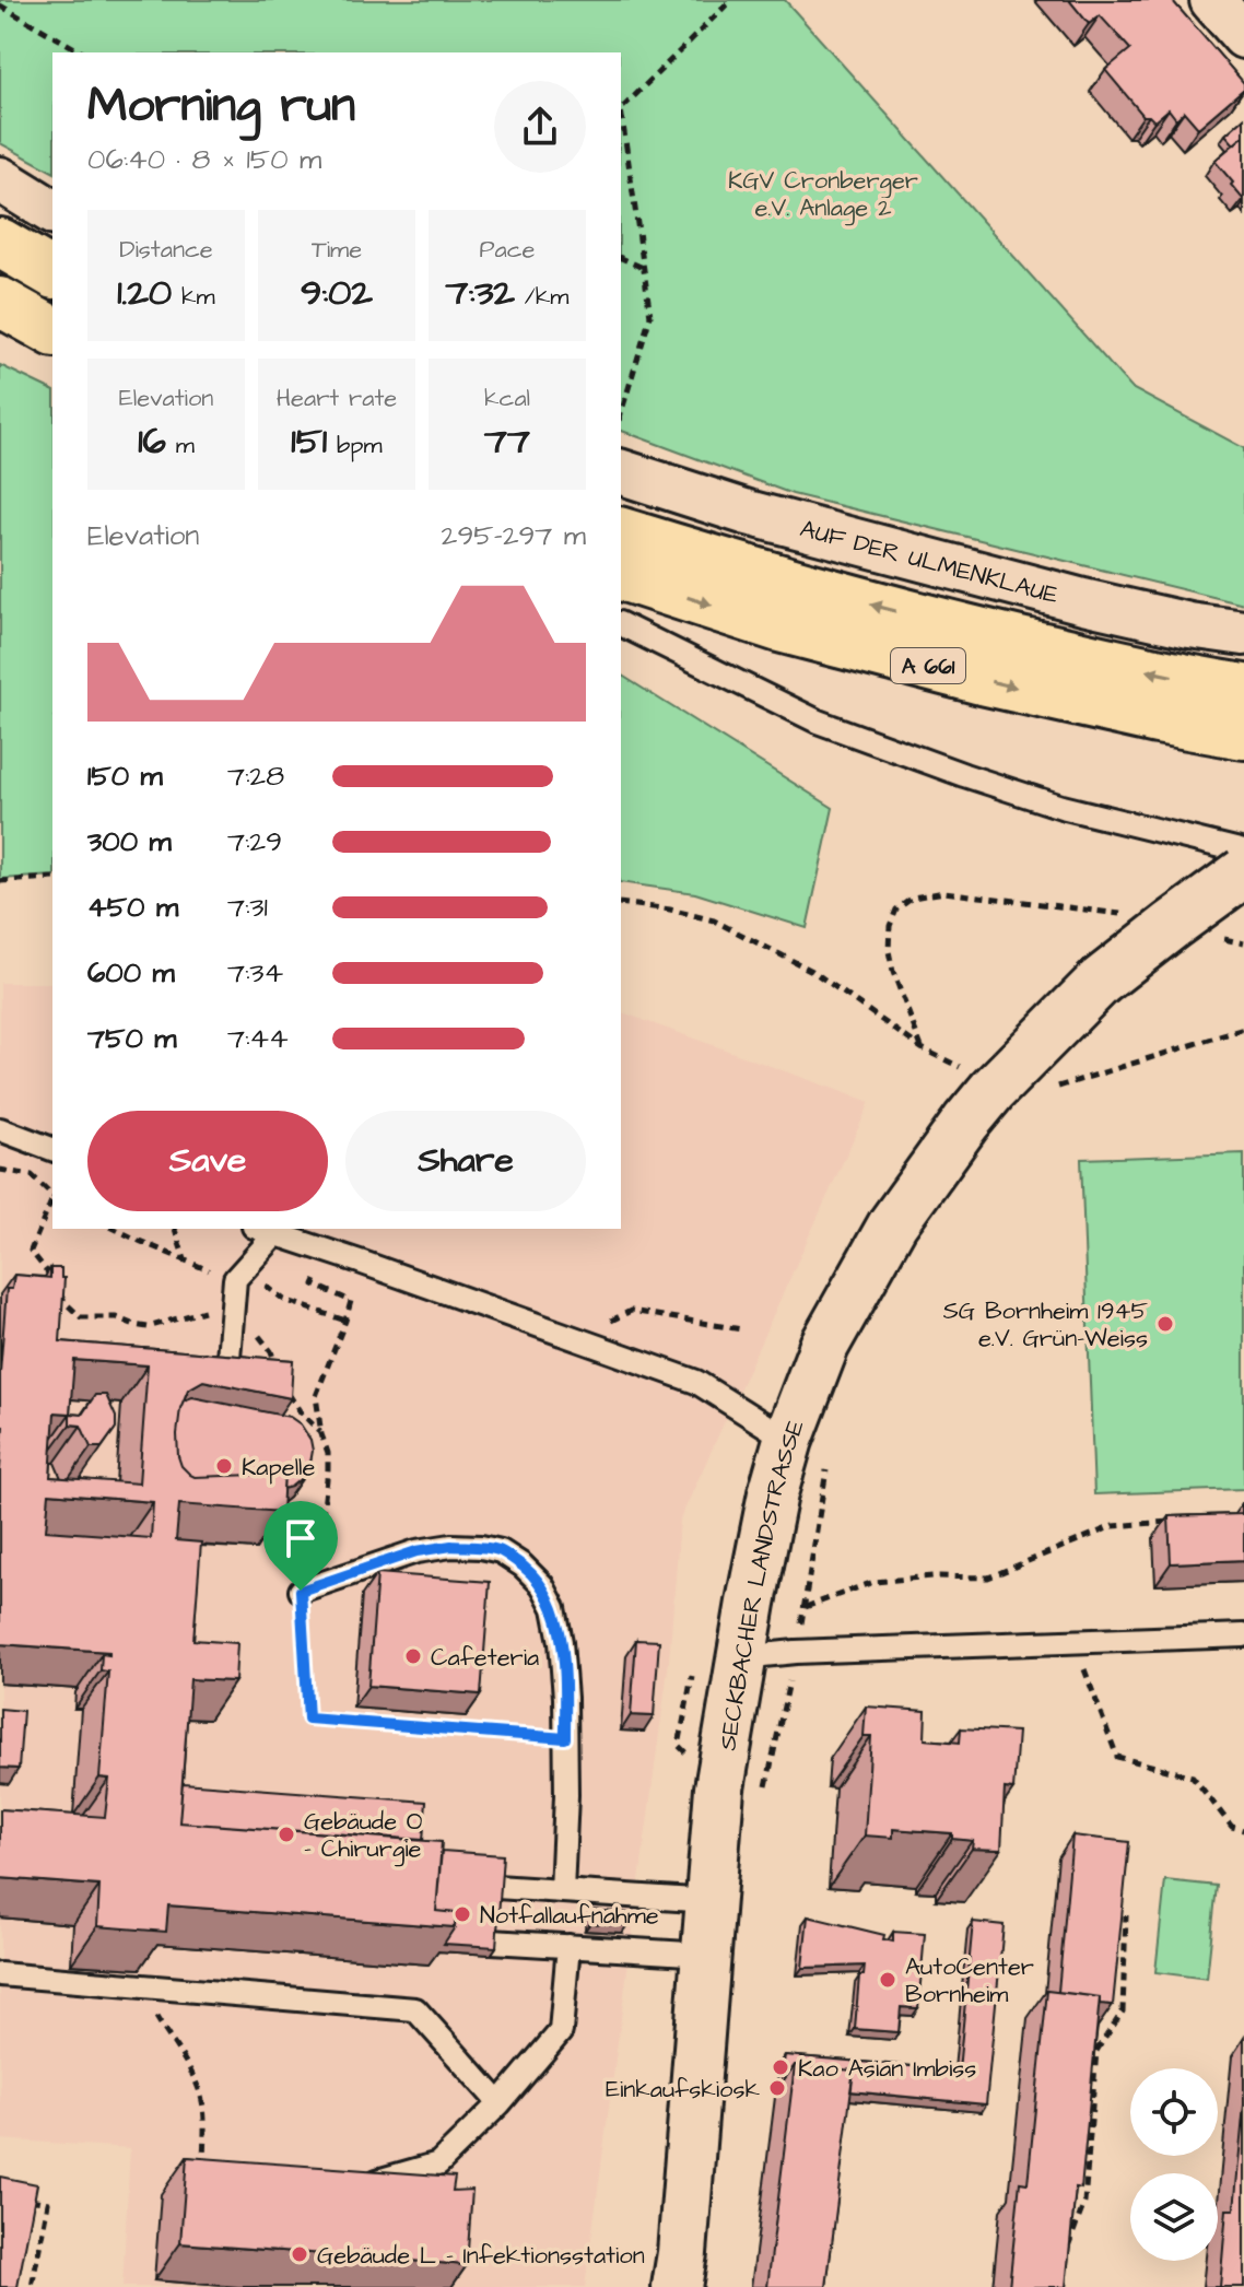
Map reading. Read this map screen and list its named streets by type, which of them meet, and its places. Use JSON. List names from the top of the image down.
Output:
{
  "streets": {
    "highway": ["A 661"],
    "main road": ["SECKBACHER LANDSTRASSE"],
    "street": ["AUF DER ULMENKLAUE"]
  },
  "parks": ["KGV Cronberger e.V. Anlage 2"],
  "places": [
    "SG Bornheim 1945 e.V. Grün-Weiss",
    "Kapelle",
    "Cafeteria",
    "Gebäude O - Chirurgie",
    "Notfallaufnahme",
    "AutoCenter Bornheim",
    "Kao Asian Imbiss",
    "Einkaufskiosk",
    "Gebäude L - Infektionsstation"
  ],
  "page": {
    "heading": ["Morning run", "06:40 · 8 × 150 m"],
    "stats": [
      ["Distance", "1.20 km"],
      ["Time", "9:02"],
      ["Pace", "7:32 /km"],
      ["Elevation", "16 m"],
      ["Heart rate", "151 bpm"],
      ["kcal", "77"]
    ],
    "chart": ["Elevation", "295–297 m"],
    "list": [
      {
        "name": "150 m",
        "note": "7:28"
      },
      {
        "name": "300 m",
        "note": "7:29"
      },
      {
        "name": "450 m",
        "note": "7:31"
      },
      {
        "name": "600 m",
        "note": "7:34"
      },
      {
        "name": "750 m",
        "note": "7:44"
      }
    ],
    "buttons": ["Save", "Share"]
  }
}
